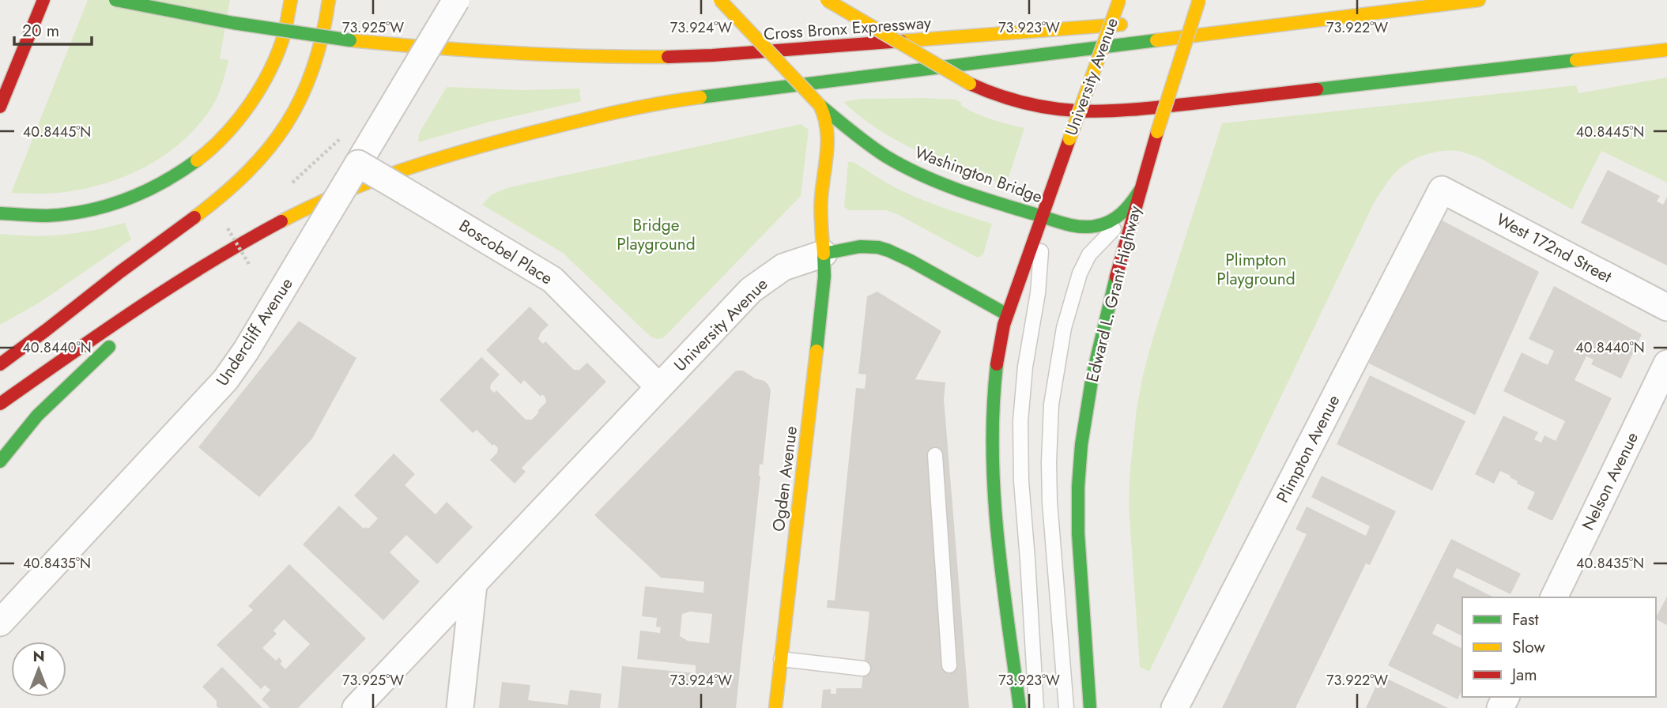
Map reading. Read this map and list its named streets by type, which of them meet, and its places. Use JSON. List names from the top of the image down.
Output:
{
  "streets": {
    "main road": [
      "Cross Bronx Expressway",
      "University Avenue",
      "Washington Bridge",
      "Edward L. Grant Highway",
      "Ogden Avenue"
    ],
    "street": [
      "West 172nd Street",
      "Boscobel Place",
      "Undercliff Avenue",
      "Plimpton Avenue",
      "Nelson Avenue"
    ]
  },
  "crossings": [
    ["University Avenue", "Washington Bridge"],
    ["University Avenue", "Boscobel Place"],
    ["University Avenue", "Ogden Avenue"],
    ["Washington Bridge", "Edward L. Grant Highway"],
    ["Washington Bridge", "Ogden Avenue"],
    ["West 172nd Street", "Plimpton Avenue"],
    ["Boscobel Place", "Undercliff Avenue"]
  ],
  "parks": ["Bridge Playground", "Plimpton Playground"],
  "legend": ["Fast", "Slow", "Jam"],
  "scale_bar": "20 m",
  "north": "top",
  "coordinates": [
    "73.925°W",
    "73.924°W",
    "73.923°W",
    "73.922°W",
    "40.8445°N",
    "40.8440°N",
    "40.8435°N"
  ]
}
